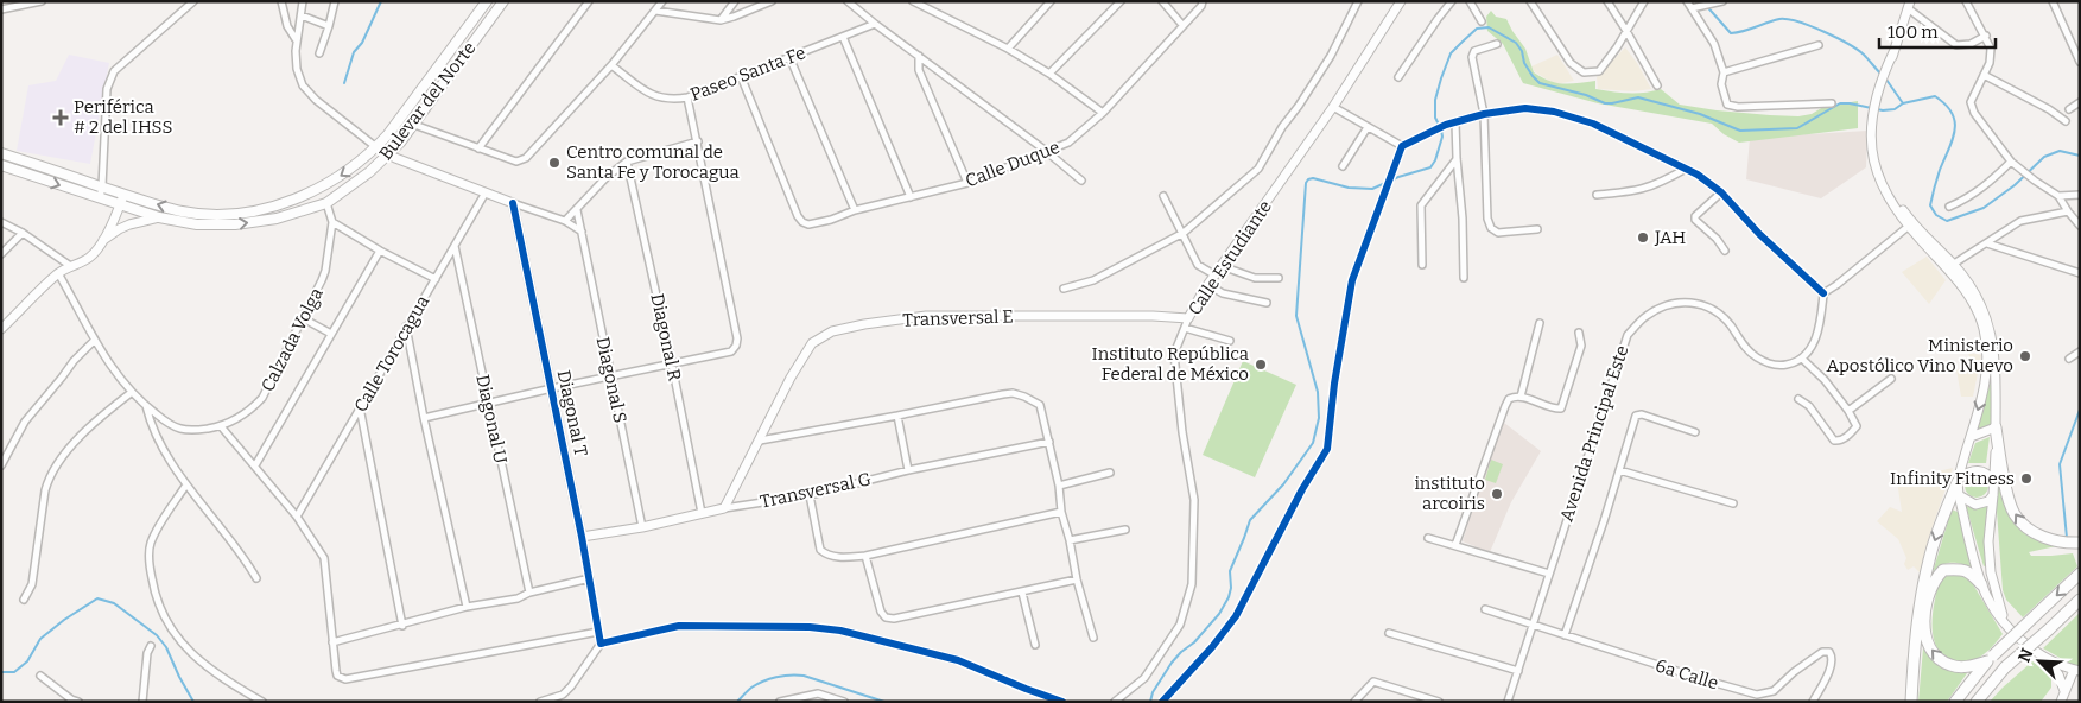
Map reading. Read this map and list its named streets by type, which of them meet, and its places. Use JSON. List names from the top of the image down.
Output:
{
  "streets": {
    "main road": ["Bulevar del Norte"],
    "street": [
      "Paseo Santa Fe",
      "Calle Duque",
      "Calle Estudiante",
      "Transversal E",
      "Diagonal R",
      "Calzada Volga",
      "Calle Torocagua",
      "Diagonal S",
      "Diagonal T",
      "Diagonal U",
      "Avenida Principal Este",
      "Transversal G",
      "6a Calle"
    ]
  },
  "crossings": [
    ["Paseo Santa Fe", "Calle Duque"],
    ["Bulevar del Norte", "Calzada Volga"],
    ["Calle Estudiante", "Transversal E"],
    ["Transversal E", "Transversal G"],
    ["Diagonal R", "Transversal G"],
    ["Calle Torocagua", "Diagonal U"],
    ["Diagonal S", "Transversal G"],
    ["Diagonal T", "Transversal G"],
    ["Avenida Principal Este", "6a Calle"]
  ],
  "places": {
    "health": ["Periférica # 2 del IHSS"],
    "other": [
      "Centro comunal de Santa Fe y Torocagua",
      "JAH",
      "Ministerio Apostólico Vino Nuevo",
      "Instituto República Federal de México",
      "Infinity Fitness",
      "instituto arcoiris"
    ]
  },
  "scale_bar": "100 m",
  "north": "top left"
}
